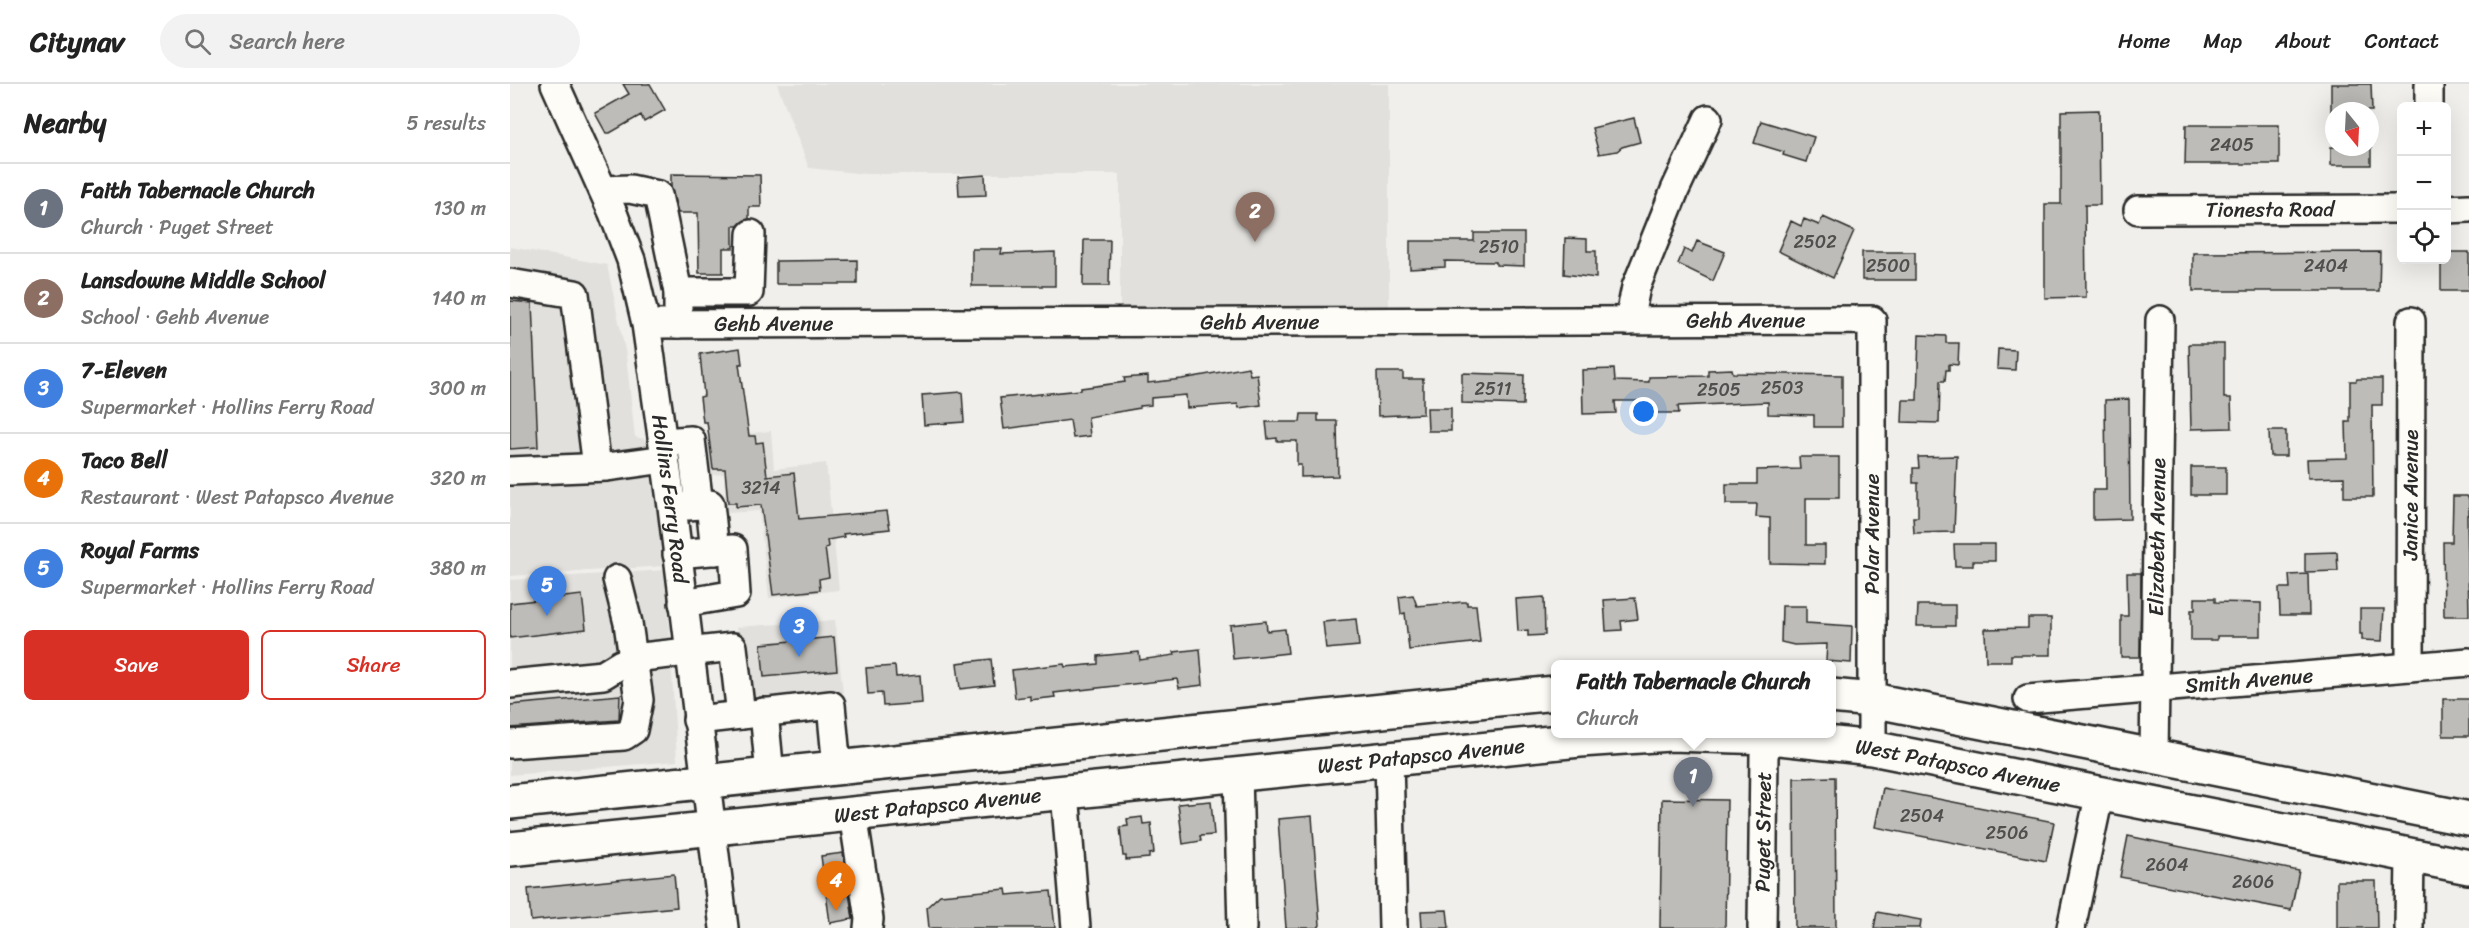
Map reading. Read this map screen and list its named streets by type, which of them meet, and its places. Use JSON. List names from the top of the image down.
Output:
{
  "streets": {
    "main road": ["West Patapsco Avenue"],
    "street": [
      "Tionesta Road",
      "Gehb Avenue",
      "Janice Avenue",
      "Hollins Ferry Road",
      "Polar Avenue",
      "Elizabeth Avenue",
      "Smith Avenue",
      "Puget Street"
    ]
  },
  "crossings": [
    ["Gehb Avenue", "Hollins Ferry Road"],
    ["Gehb Avenue", "Polar Avenue"],
    ["Janice Avenue", "Smith Avenue"],
    ["Hollins Ferry Road", "West Patapsco Avenue"],
    ["Polar Avenue", "West Patapsco Avenue"],
    ["Elizabeth Avenue", "Smith Avenue"]
  ],
  "house_numbers": [
    "2405",
    "2502",
    "2510",
    "2500",
    "2404",
    "2503",
    "2511",
    "2505",
    "3214",
    "2504",
    "2506",
    "2604",
    "2606"
  ],
  "north": "bottom",
  "page": {
    "header": "Citynav",
    "search": "Search here",
    "nav": [
      "Home",
      "Map",
      "About",
      "Contact"
    ],
    "heading": ["Nearby", "5 results"],
    "map_buttons": ["+", "−"],
    "list": [
      {
        "mark": "1",
        "name": "Faith Tabernacle Church",
        "note": "Church · Puget Street",
        "value": "130 m"
      },
      {
        "mark": "2",
        "name": "Lansdowne Middle School",
        "note": "School · Gehb Avenue",
        "value": "140 m"
      },
      {
        "mark": "3",
        "name": "7-Eleven",
        "note": "Supermarket · Hollins Ferry Road",
        "value": "300 m"
      },
      {
        "mark": "4",
        "name": "Taco Bell",
        "note": "Restaurant · West Patapsco Avenue",
        "value": "320 m"
      },
      {
        "mark": "5",
        "name": "Royal Farms",
        "note": "Supermarket · Hollins Ferry Road",
        "value": "380 m"
      }
    ],
    "pins": [
      "2",
      "5",
      "3",
      "1",
      "4"
    ],
    "buttons": ["Save", "Share"],
    "popup": ["Faith Tabernacle Church", "Church"]
  }
}
